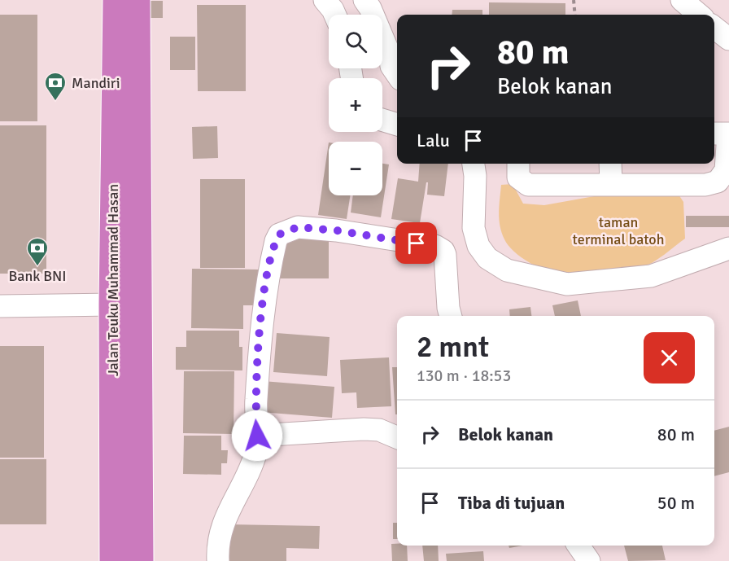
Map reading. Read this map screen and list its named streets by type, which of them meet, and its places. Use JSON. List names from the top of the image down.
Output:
{
  "streets": {
    "highway": ["Jalan Teuku Muhammad Hasan"]
  },
  "parks": ["taman terminal batoh"],
  "places": {
    "bank": ["Mandiri", "Bank BNI"]
  },
  "page": {
    "map_buttons": ["+", "−"],
    "turn": ["80 m", "Belok kanan"],
    "then": "Lalu",
    "heading": ["2 mnt", "130 m · 18:53"],
    "list": [
      {
        "name": "Belok kanan",
        "value": "80 m"
      },
      {
        "name": "Tiba di tujuan",
        "value": "50 m"
      }
    ]
  }
}
